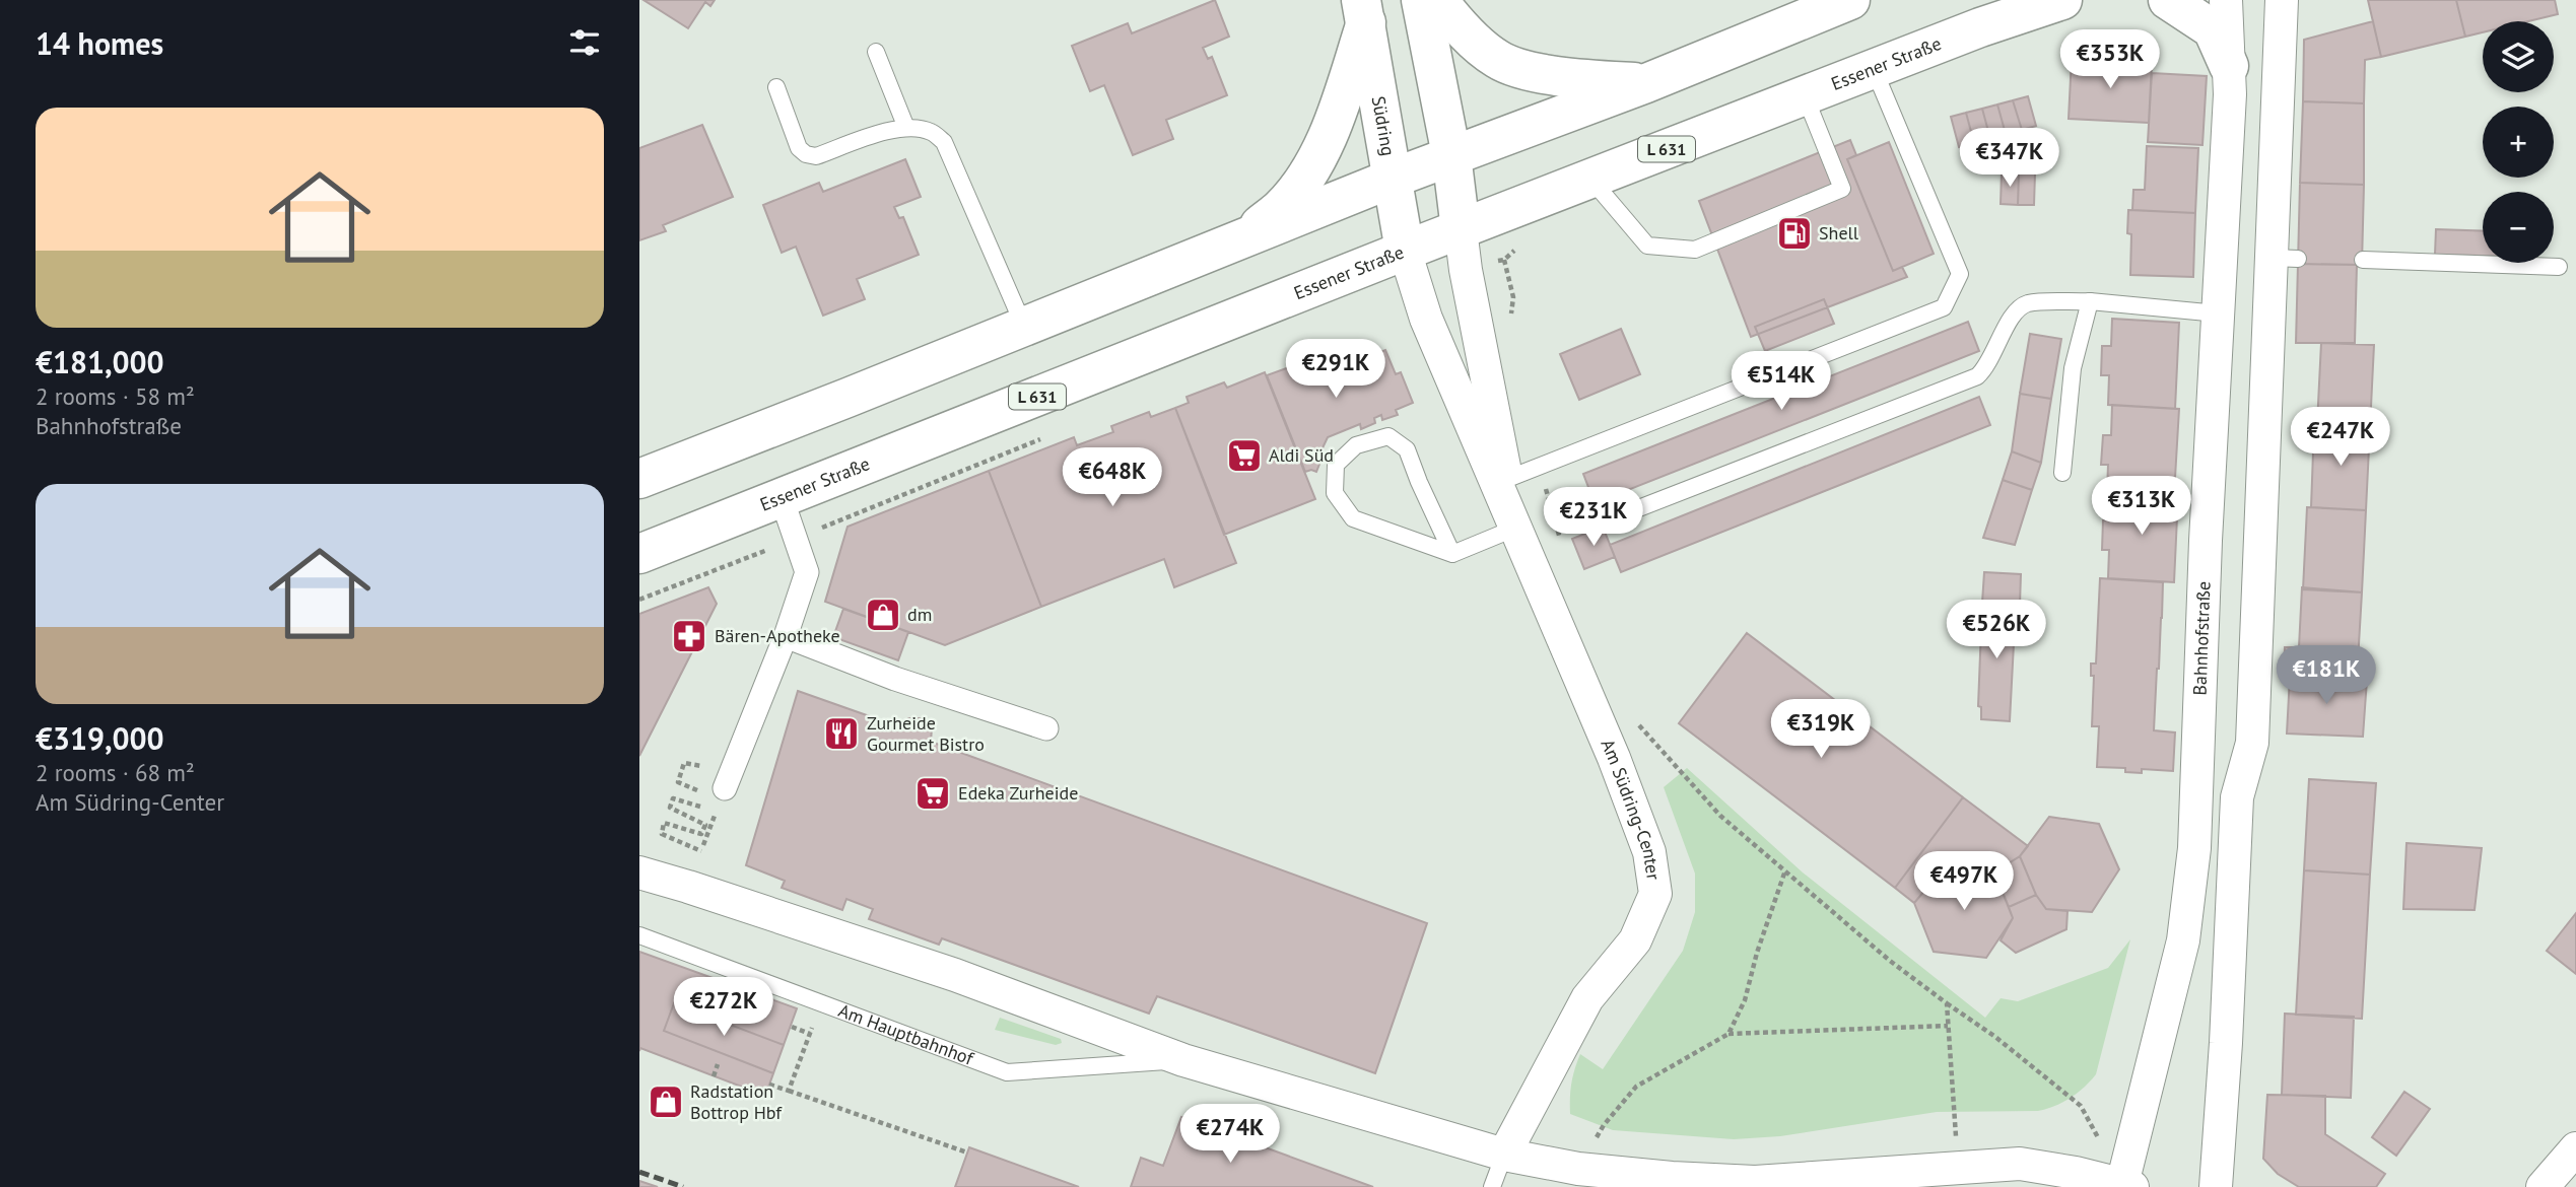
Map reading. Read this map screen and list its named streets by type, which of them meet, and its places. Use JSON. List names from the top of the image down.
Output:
{
  "streets": {
    "main road": ["Essener Straße", "Südring", "L 631"],
    "street": ["Bahnhofstraße", "Am Südring-Center", "Am Hauptbahnhof"]
  },
  "crossings": [
    ["Essener Straße", "Südring"],
    ["Essener Straße", "Am Südring-Center"],
    ["Südring", "Am Südring-Center"],
    ["Bahnhofstraße", "Am Hauptbahnhof"],
    ["Am Südring-Center", "Am Hauptbahnhof"]
  ],
  "places": {
    "fuel station": ["Shell"],
    "supermarket": ["Aldi Süd", "Edeka Zurheide"],
    "shop": ["dm", "Radstation Bottrop Hbf"],
    "pharmacy": ["Bären-Apotheke"],
    "restaurant": ["Zurheide Gourmet Bistro"]
  },
  "page": {
    "heading": "14 homes",
    "map_buttons": ["+", "−"],
    "price": [
      "€353K",
      "€347K",
      "€291K",
      "€514K",
      "€247K",
      "€648K",
      "€313K",
      "€231K",
      "€526K",
      "€181K",
      "€319K",
      "€497K",
      "€272K",
      "€274K"
    ],
    "list": [
      {
        "name": "€181,000",
        "note": "2 rooms · 58 m² · Bahnhofstraße"
      },
      {
        "name": "€319,000",
        "note": "2 rooms · 68 m² · Am Südring-Center"
      }
    ]
  }
}
